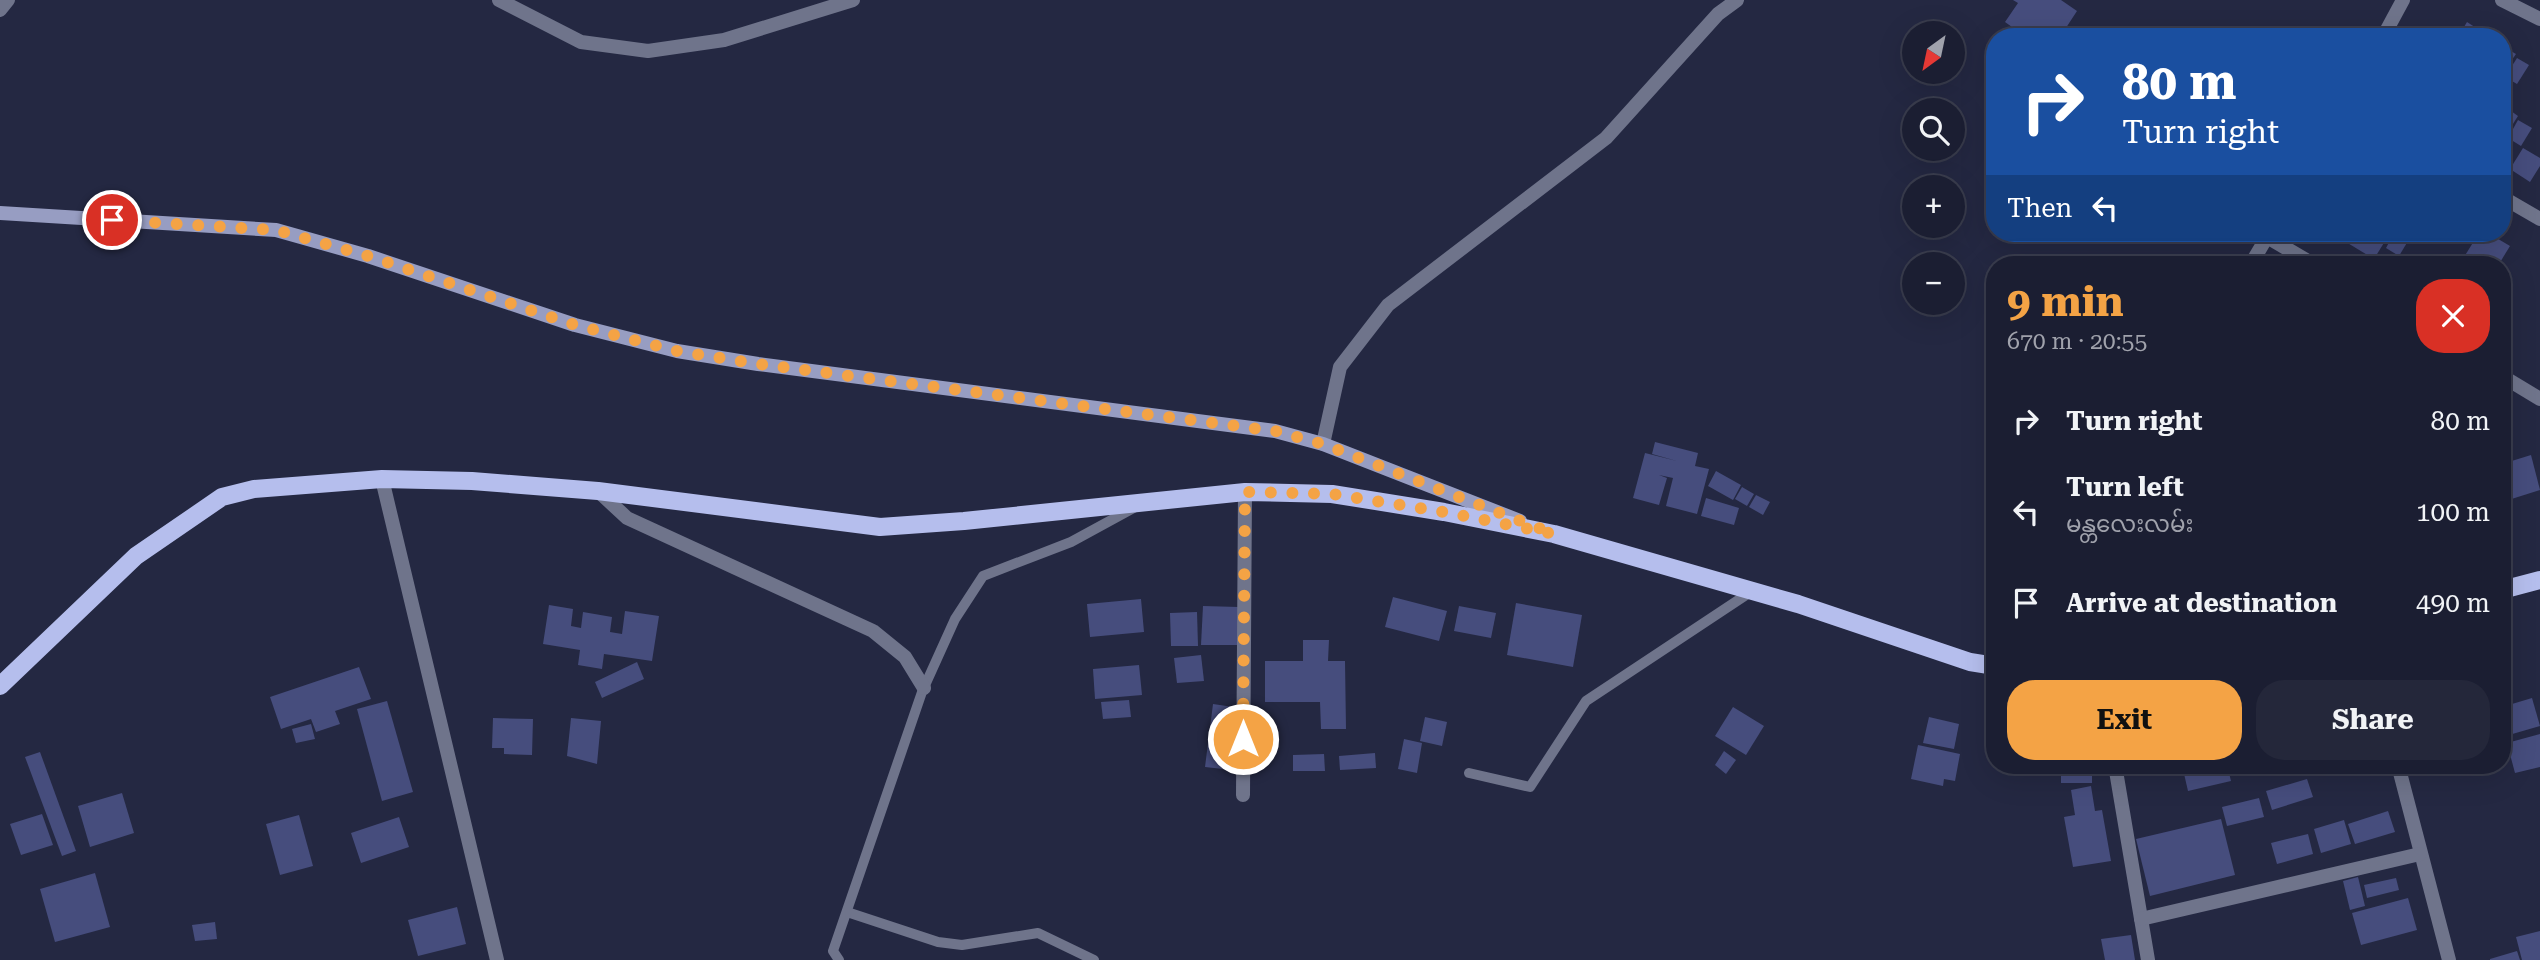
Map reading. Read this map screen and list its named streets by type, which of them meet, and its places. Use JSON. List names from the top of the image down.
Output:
{
  "north": "bottom left",
  "page": {
    "map_buttons": ["+", "−"],
    "turn": ["80 m", "Turn right"],
    "then": "Then",
    "heading": ["9 min", "670 m · 20:55"],
    "list": [
      {
        "name": "Turn right",
        "value": "80 m"
      },
      {
        "name": "Turn left",
        "note": "မန္တလေးလမ်း",
        "value": "100 m"
      },
      {
        "name": "Arrive at destination",
        "value": "490 m"
      }
    ],
    "buttons": ["Exit", "Share"]
  }
}
